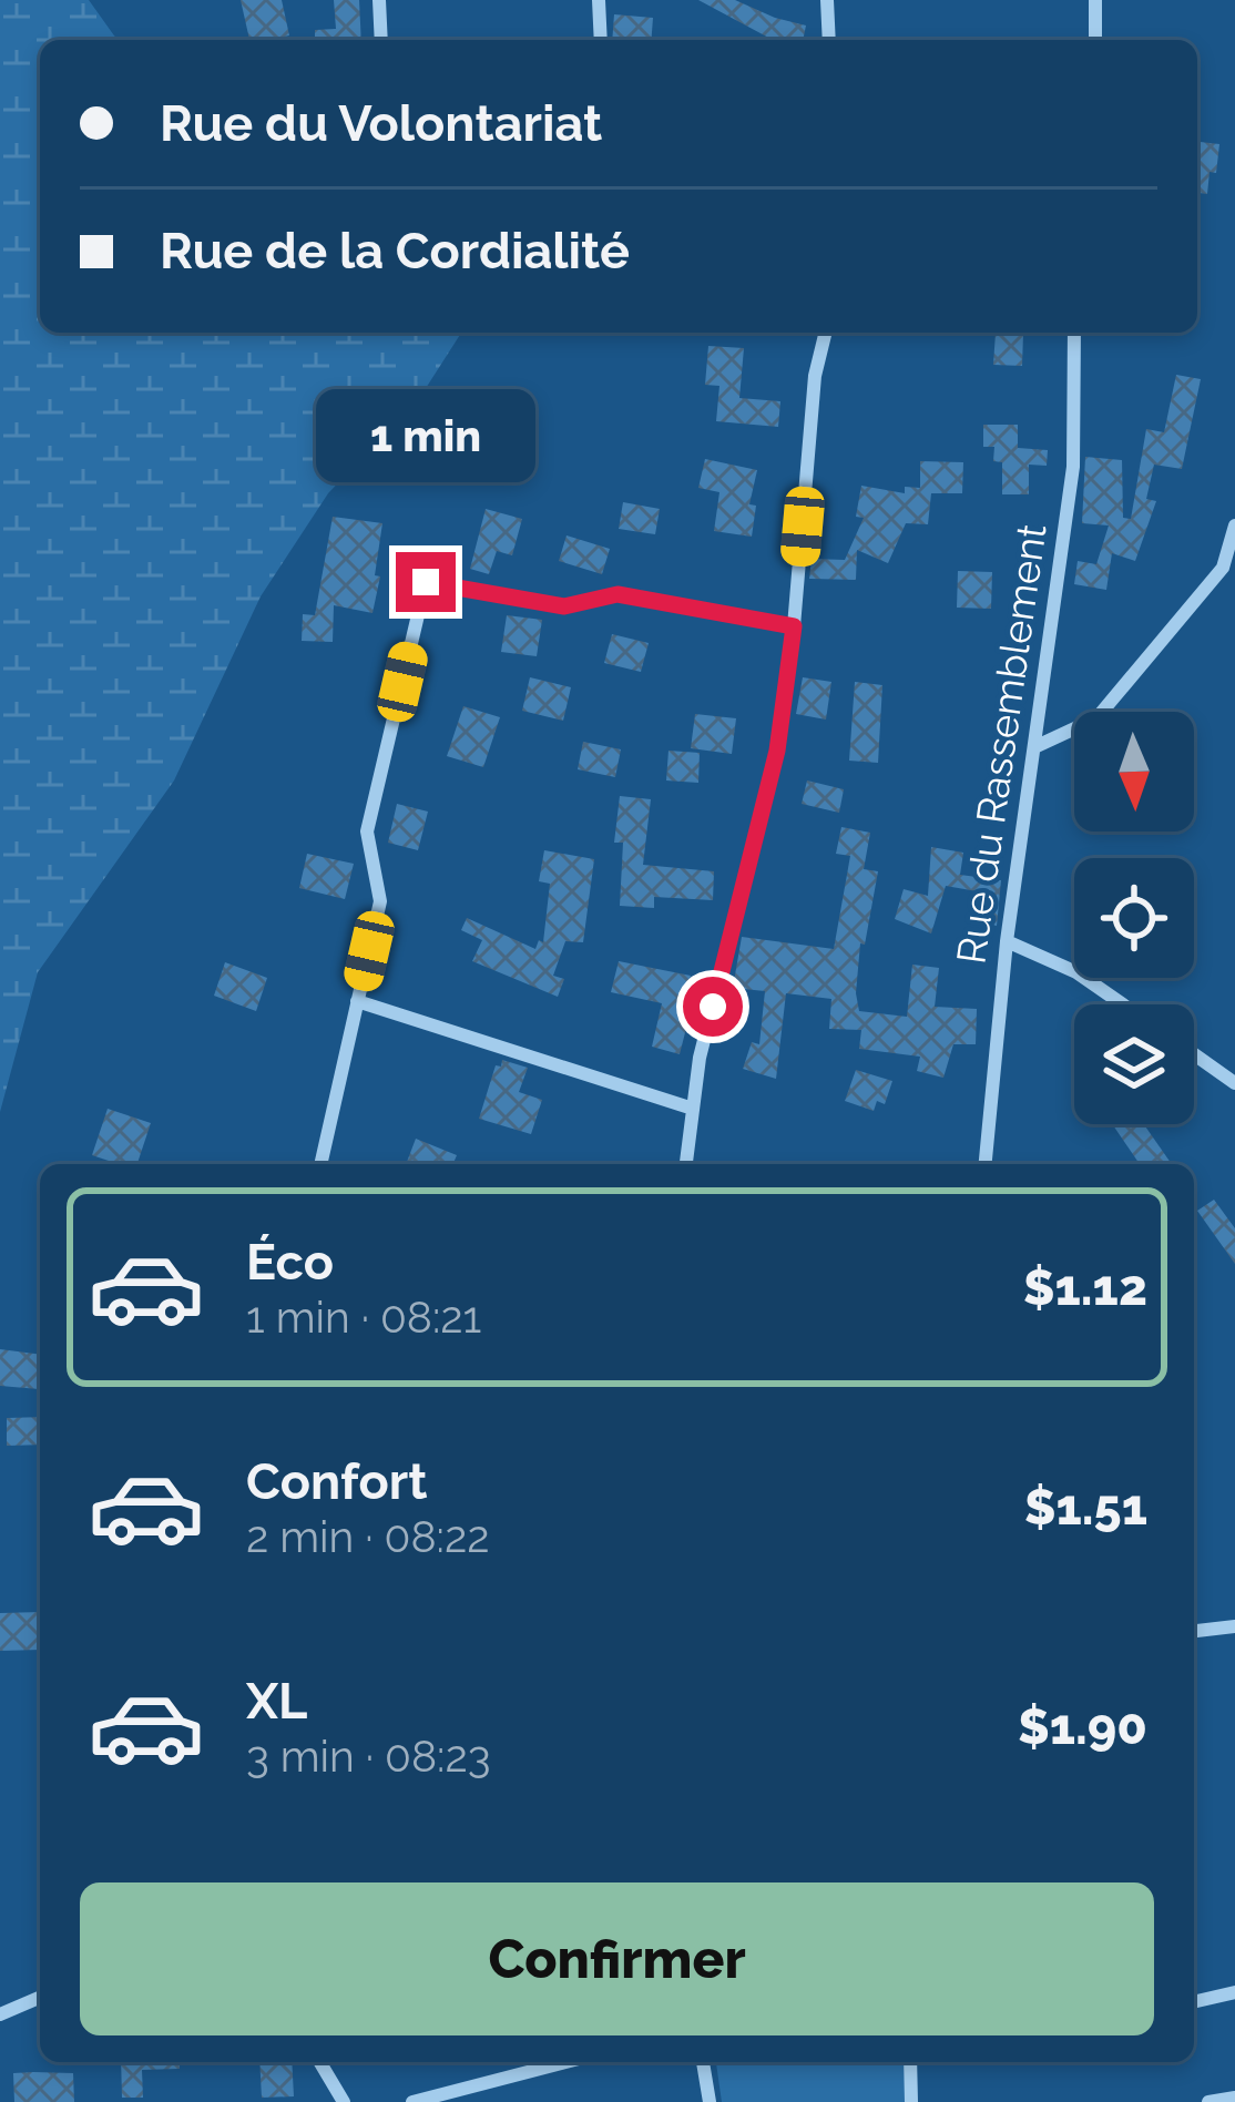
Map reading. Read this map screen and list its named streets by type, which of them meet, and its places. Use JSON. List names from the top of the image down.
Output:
{
  "streets": {
    "street": ["Rue du Rassemblement"]
  },
  "north": "bottom",
  "page": {
    "banner": ["Rue du Volontariat", "Rue de la Cordialité"],
    "bubble": "1 min",
    "list": [
      {
        "name": "Éco",
        "note": "1 min · 08:21",
        "value": "$1.12"
      },
      {
        "name": "Confort",
        "note": "2 min · 08:22",
        "value": "$1.51"
      },
      {
        "name": "XL",
        "note": "3 min · 08:23",
        "value": "$1.90"
      }
    ],
    "buttons": "Confirmer"
  }
}
